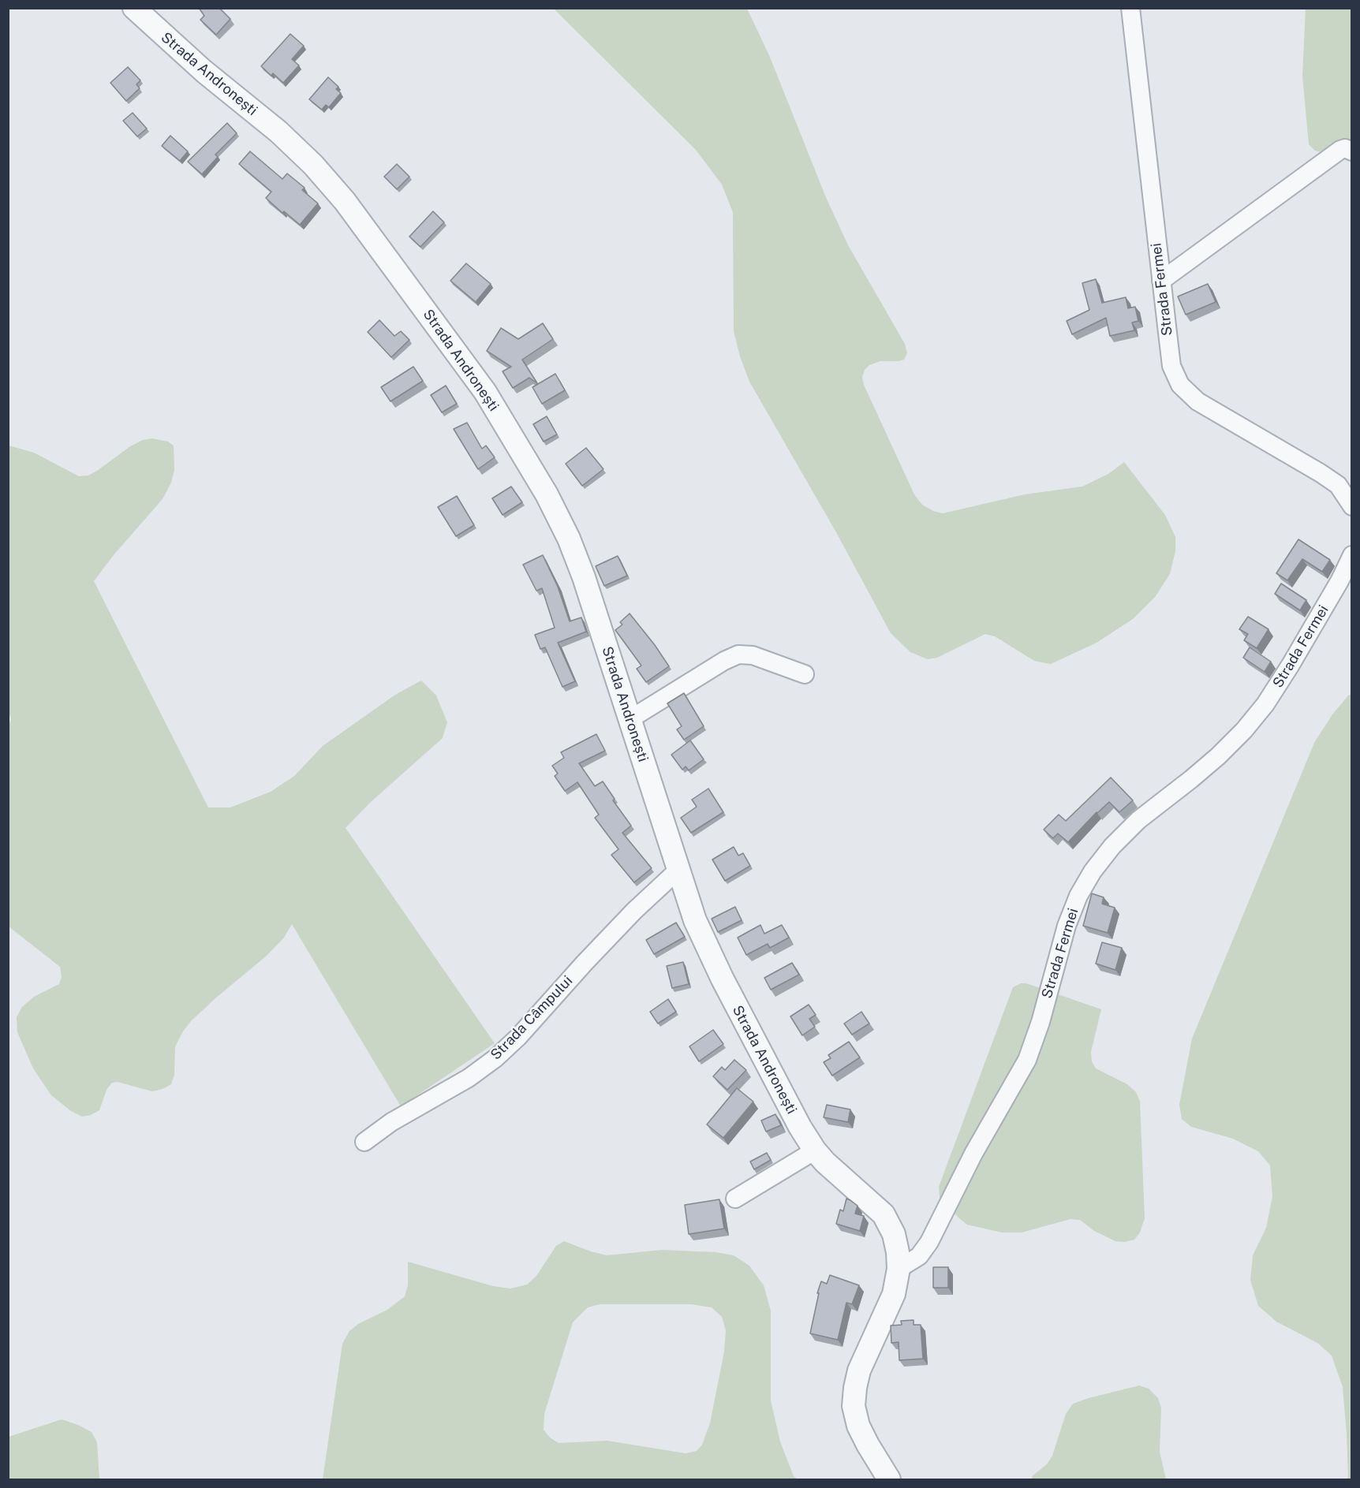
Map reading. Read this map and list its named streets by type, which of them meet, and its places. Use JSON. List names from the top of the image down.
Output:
{
  "streets": {
    "street": ["Strada Andronești", "Strada Fermei", "Strada Câmpului"]
  },
  "crossings": [
    ["Strada Andronești", "Strada Fermei"],
    ["Strada Andronești", "Strada Câmpului"]
  ]
}
